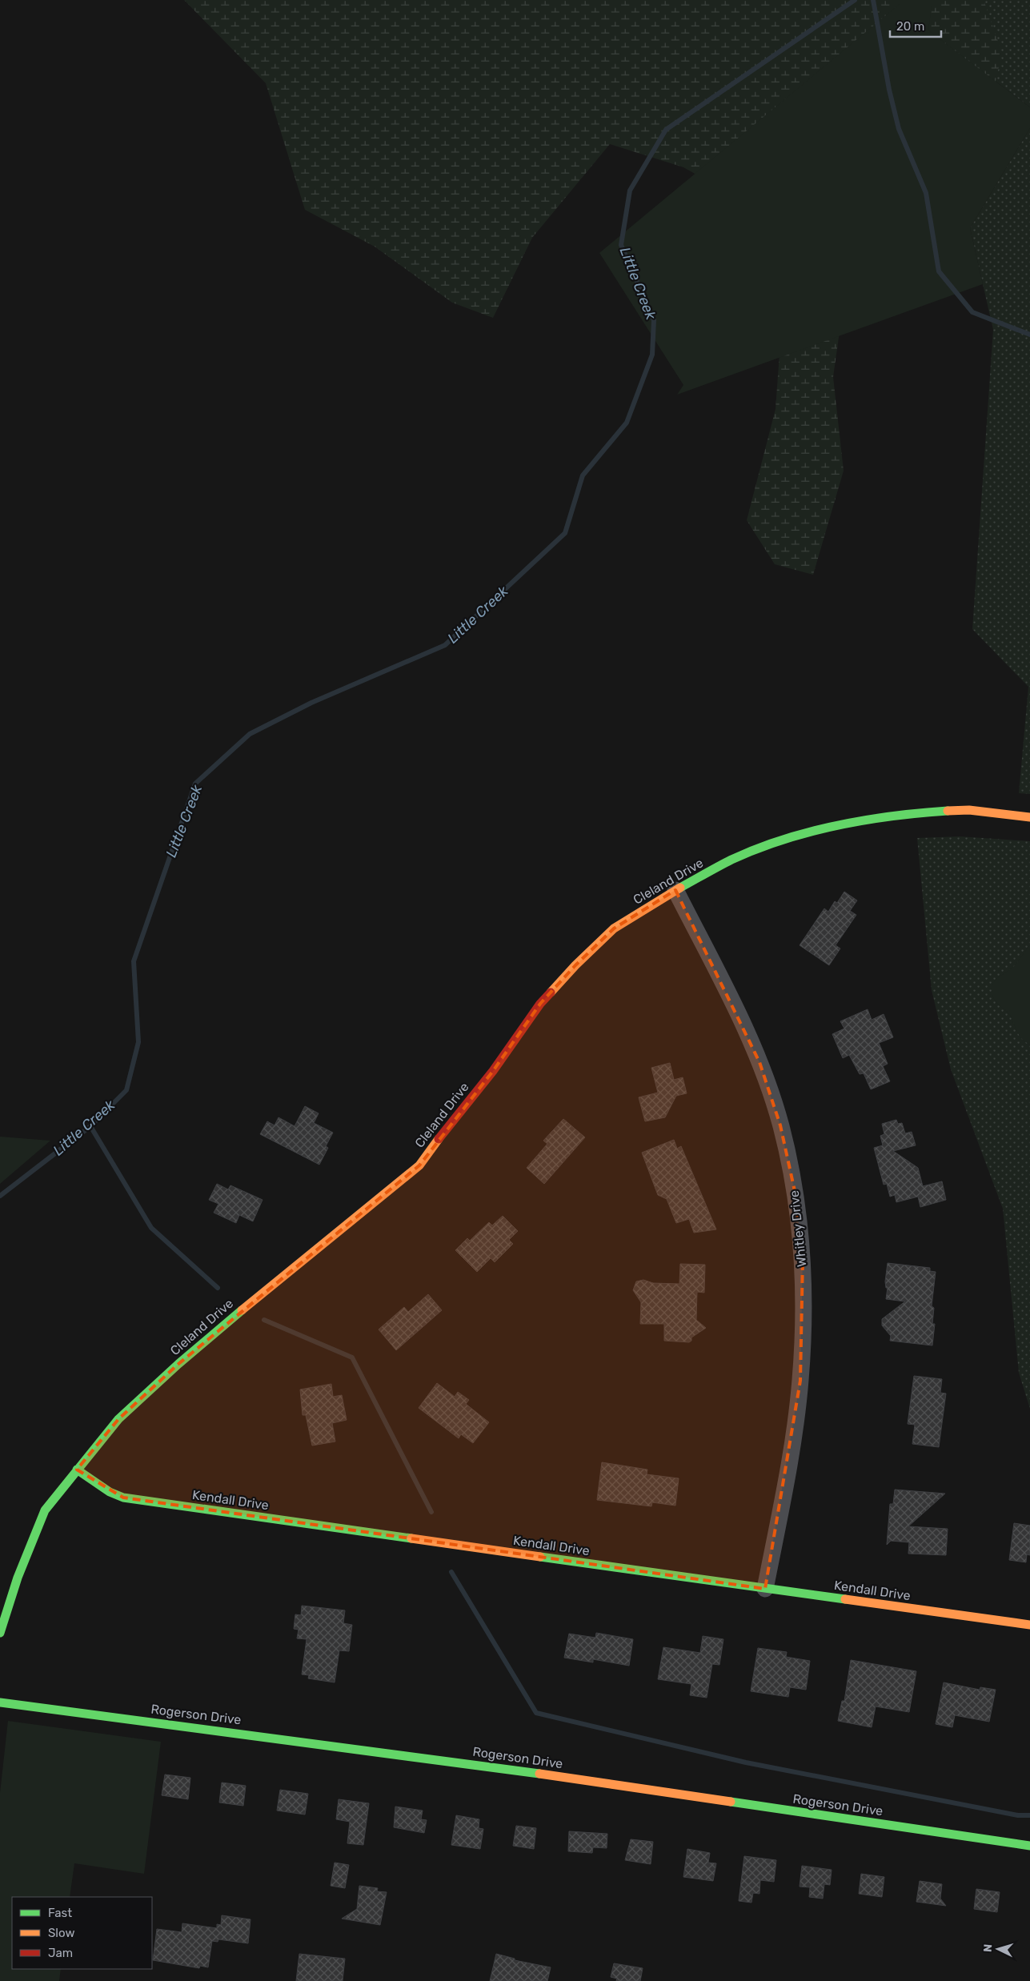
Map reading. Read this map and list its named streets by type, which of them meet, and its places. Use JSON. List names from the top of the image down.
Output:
{
  "streets": {
    "street": [
      "Cleland Drive",
      "Whitley Drive",
      "Kendall Drive",
      "Rogerson Drive"
    ]
  },
  "crossings": [
    ["Cleland Drive", "Whitley Drive"],
    ["Cleland Drive", "Kendall Drive"],
    ["Whitley Drive", "Kendall Drive"]
  ],
  "water": ["Little Creek"],
  "legend": ["Fast", "Slow", "Jam"],
  "scale_bar": "20 m",
  "north": "left"
}
